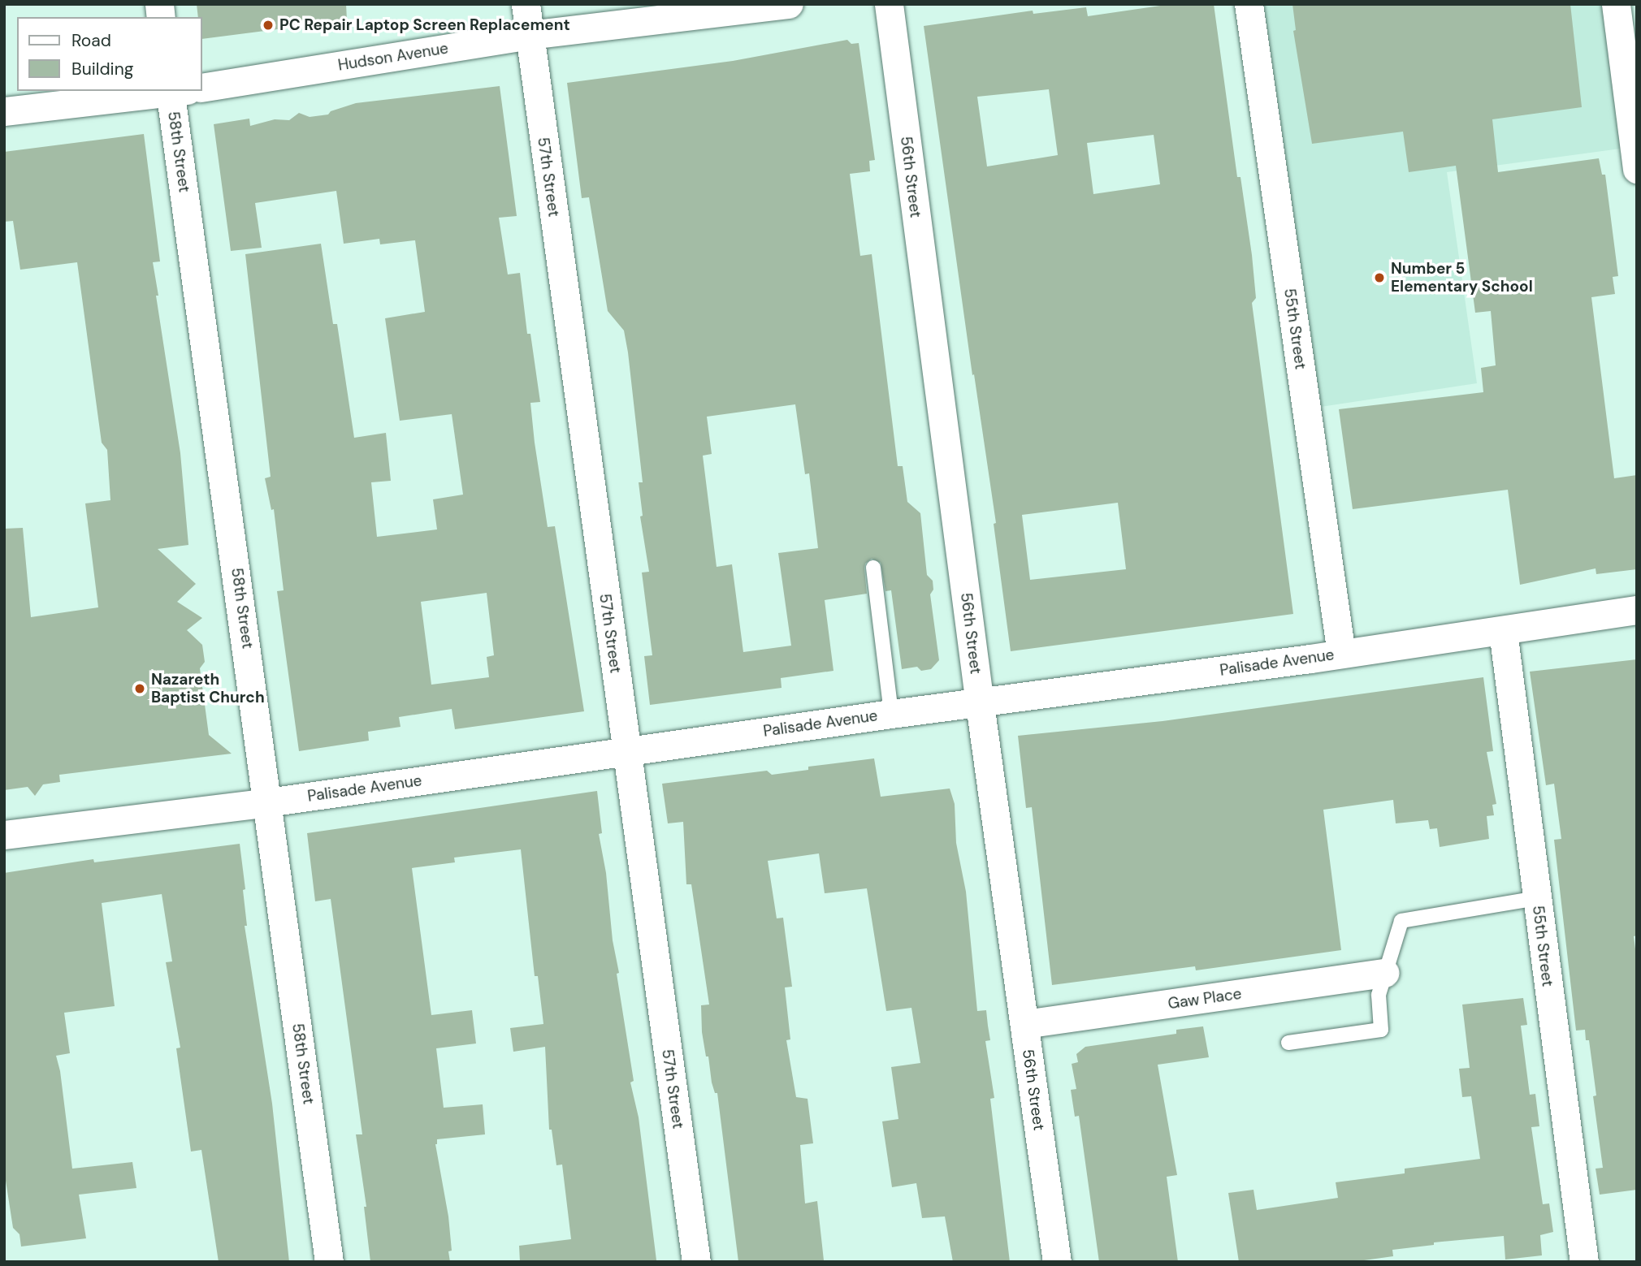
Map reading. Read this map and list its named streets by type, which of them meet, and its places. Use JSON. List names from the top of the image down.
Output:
{
  "streets": {
    "street": [
      "Hudson Avenue",
      "58th Street",
      "57th Street",
      "56th Street",
      "55th Street",
      "Palisade Avenue",
      "Gaw Place"
    ]
  },
  "crossings": [
    ["Hudson Avenue", "57th Street"],
    ["58th Street", "Palisade Avenue"],
    ["57th Street", "Palisade Avenue"],
    ["56th Street", "Palisade Avenue"],
    ["56th Street", "Gaw Place"],
    ["55th Street", "Palisade Avenue"]
  ],
  "places": ["PC Repair Laptop Screen Replacement", "Number 5 Elementary School", "Nazareth Baptist Church"],
  "legend": ["Road", "Building"]
}
